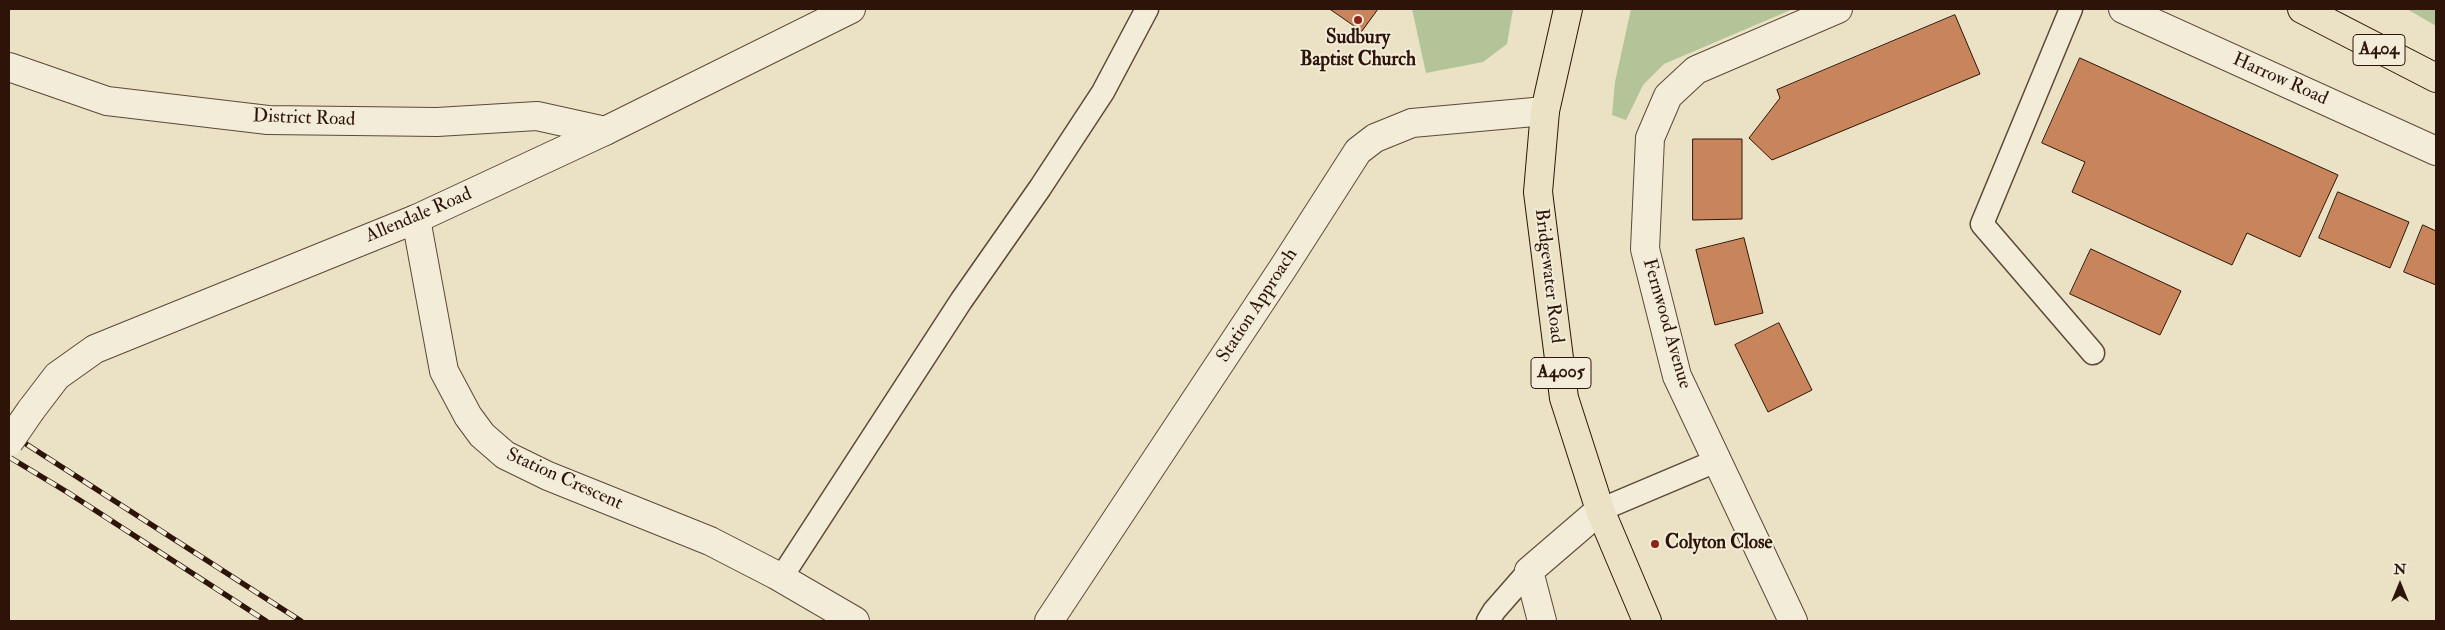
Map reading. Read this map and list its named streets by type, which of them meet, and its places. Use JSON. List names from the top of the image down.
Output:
{
  "streets": {
    "main road": ["A404", "Bridgewater Road", "A4005"],
    "street": [
      "Harrow Road",
      "District Road",
      "Allendale Road",
      "Station Approach",
      "Fernwood Avenue",
      "Station Crescent"
    ]
  },
  "crossings": [
    ["District Road", "Allendale Road"],
    ["Allendale Road", "Station Crescent"],
    ["Bridgewater Road", "Station Approach"]
  ],
  "places": ["Sudbury Baptist Church", "Colyton Close"],
  "north": "top"
}
